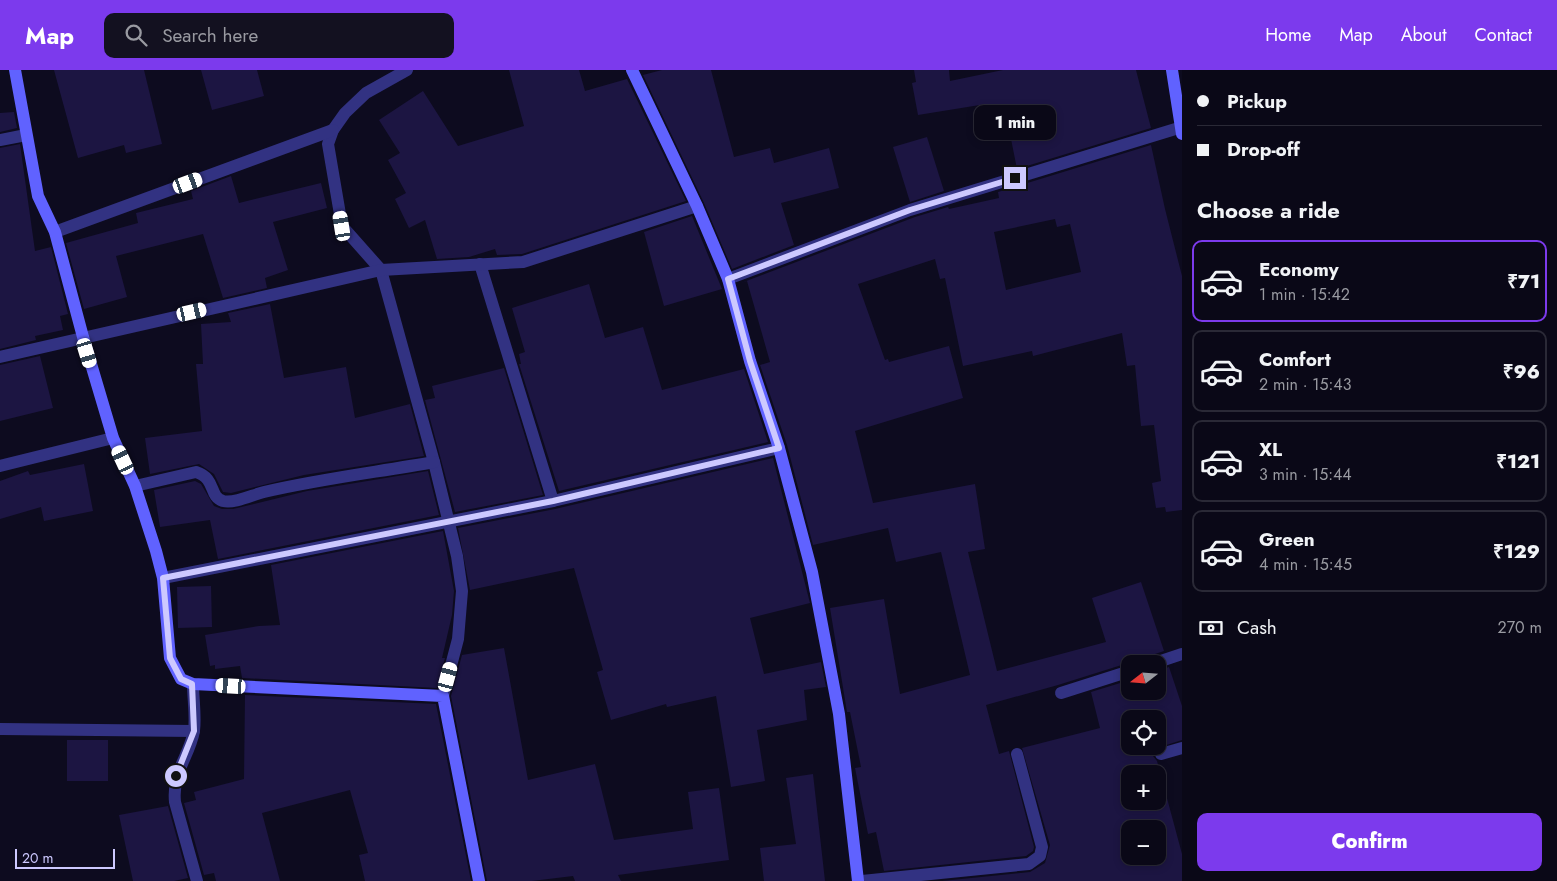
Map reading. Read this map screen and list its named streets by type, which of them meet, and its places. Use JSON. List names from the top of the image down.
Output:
{
  "scale_bar": "20 m",
  "north": "left",
  "page": {
    "header": "Map",
    "search": "Search here",
    "nav": [
      "Home",
      "Map",
      "About",
      "Contact"
    ],
    "banner": ["Pickup", "Drop-off"],
    "bubble": "1 min",
    "heading": "Choose a ride",
    "list": [
      {
        "name": "Economy",
        "note": "1 min · 15:42",
        "value": "₹71"
      },
      {
        "name": "Comfort",
        "note": "2 min · 15:43",
        "value": "₹96"
      },
      {
        "name": "XL",
        "note": "3 min · 15:44",
        "value": "₹121"
      },
      {
        "name": "Green",
        "note": "4 min · 15:45",
        "value": "₹129"
      }
    ],
    "pay": ["Cash", "270 m"],
    "map_buttons": ["+", "−"],
    "buttons": "Confirm",
    "scale": "20 m"
  }
}
